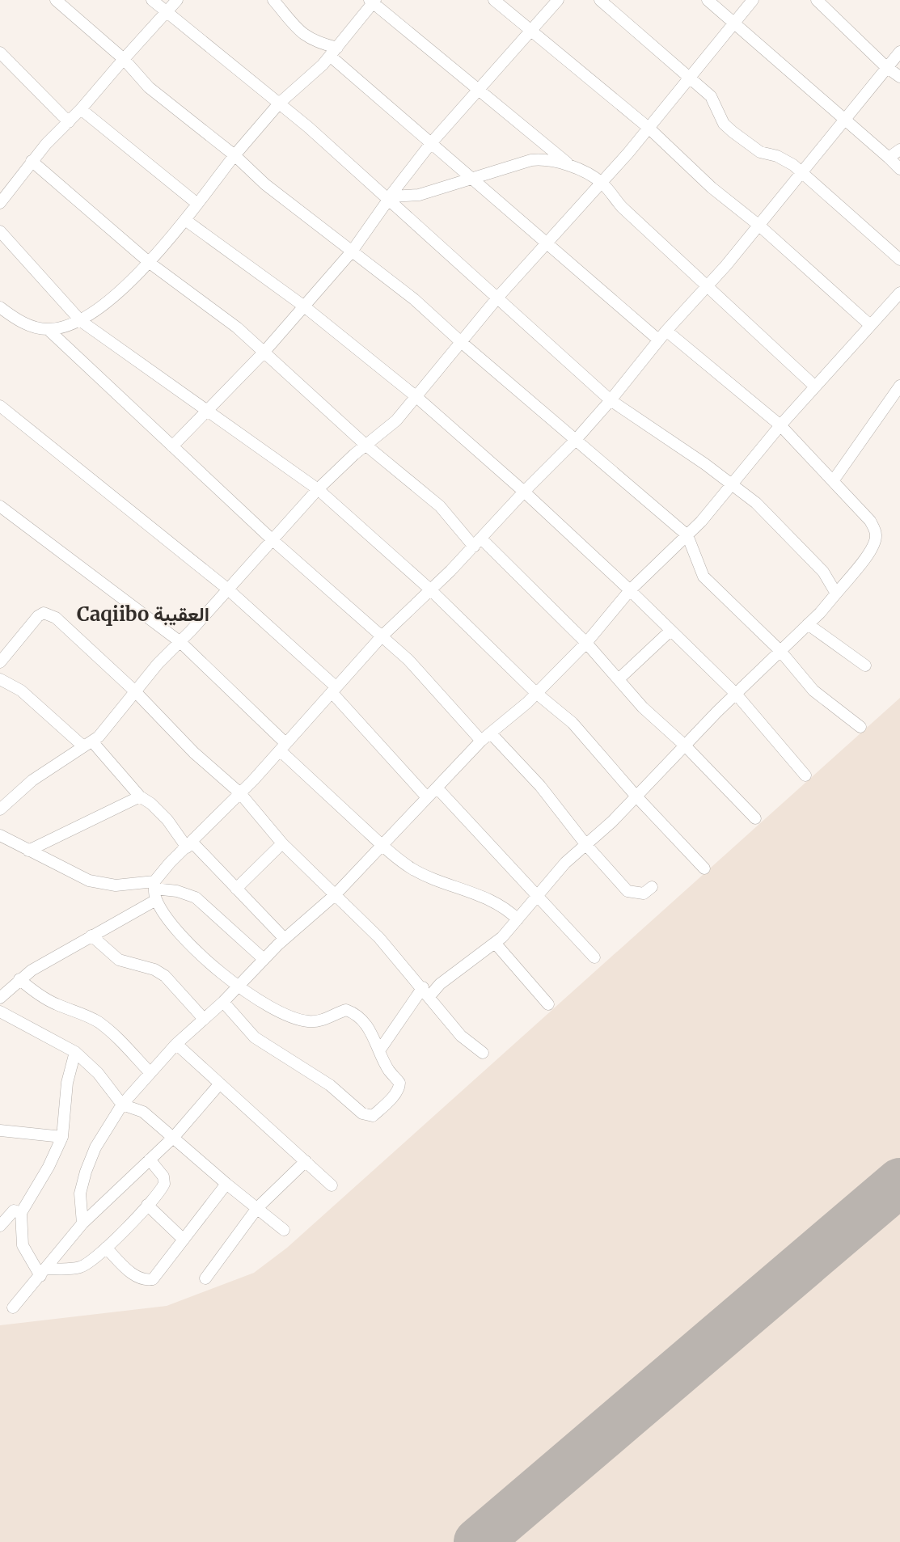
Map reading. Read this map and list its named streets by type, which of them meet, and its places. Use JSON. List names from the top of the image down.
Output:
{
  "districts": ["Caqiibo العقيبة"]
}
